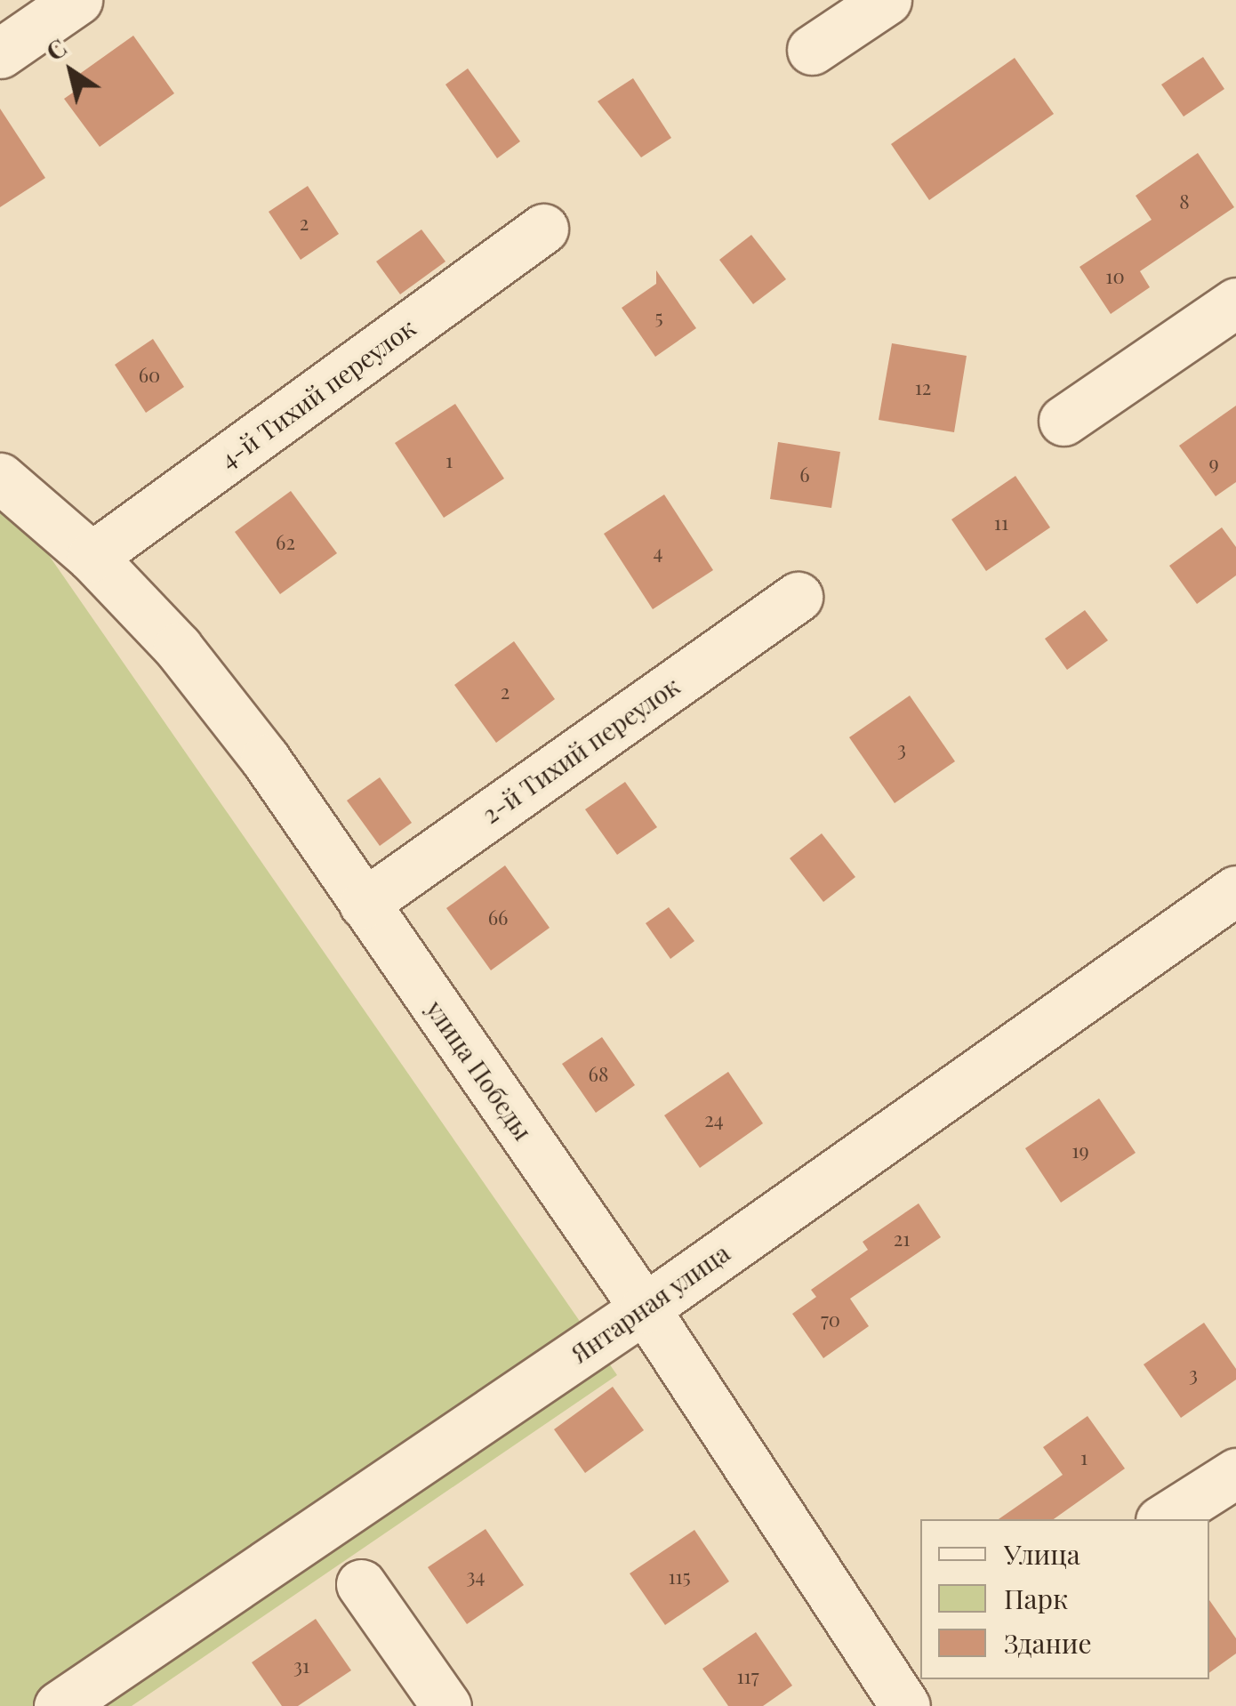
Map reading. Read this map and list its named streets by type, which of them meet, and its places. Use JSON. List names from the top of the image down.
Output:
{
  "streets": {
    "street": [
      "4-й Тихий переулок",
      "2-й Тихий переулок",
      "улица Победы",
      "Янтарная улица"
    ]
  },
  "crossings": [
    ["4-й Тихий переулок", "улица Победы"],
    ["2-й Тихий переулок", "улица Победы"],
    ["улица Победы", "Янтарная улица"]
  ],
  "house_numbers": [
    "8",
    "2",
    "10",
    "5",
    "60",
    "12",
    "1",
    "9",
    "6",
    "11",
    "62",
    "4",
    "2",
    "3",
    "66",
    "68",
    "24",
    "19",
    "21",
    "70",
    "3",
    "1",
    "34",
    "115",
    "31",
    "117"
  ],
  "legend": ["Улица", "Парк", "Здание"],
  "north": "top left"
}
